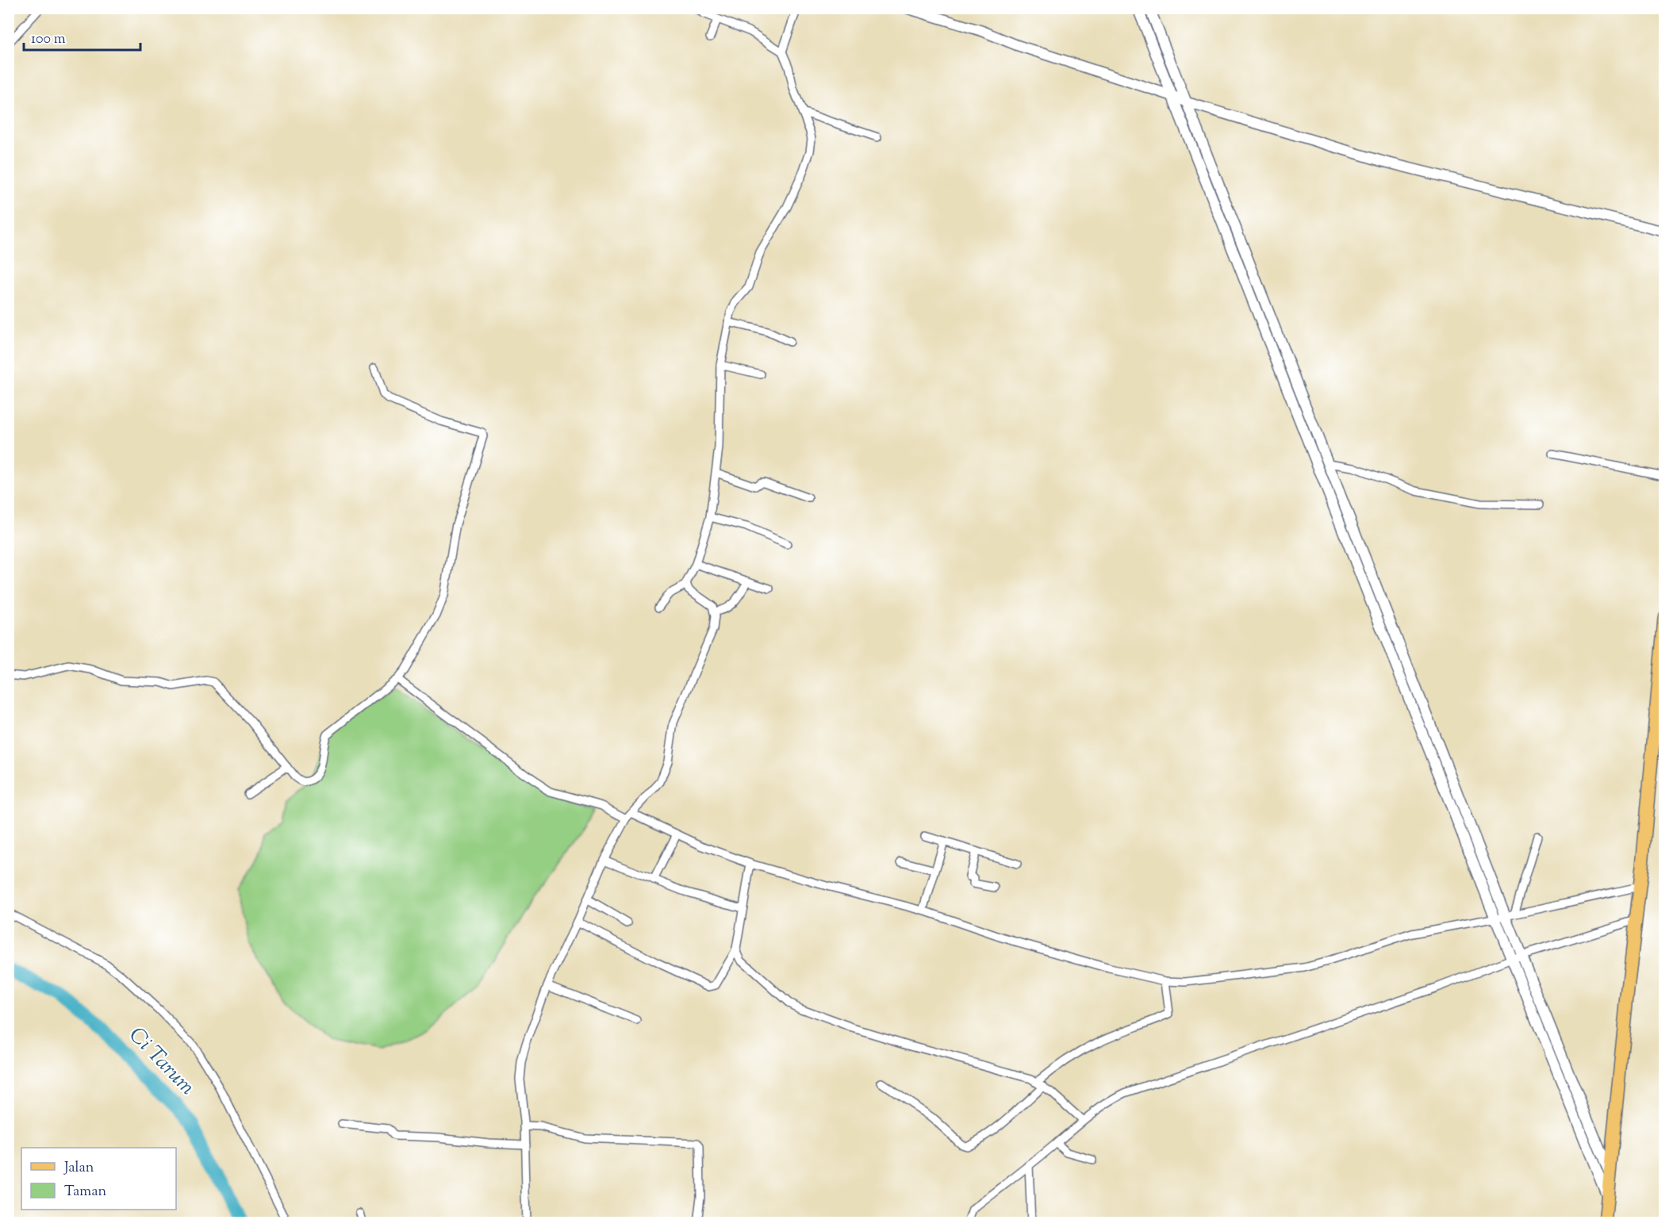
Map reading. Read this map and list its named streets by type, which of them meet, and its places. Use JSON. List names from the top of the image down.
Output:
{
  "water": ["Ci Tarum"],
  "legend": ["Jalan", "Taman"],
  "scale_bar": "100 m"
}
